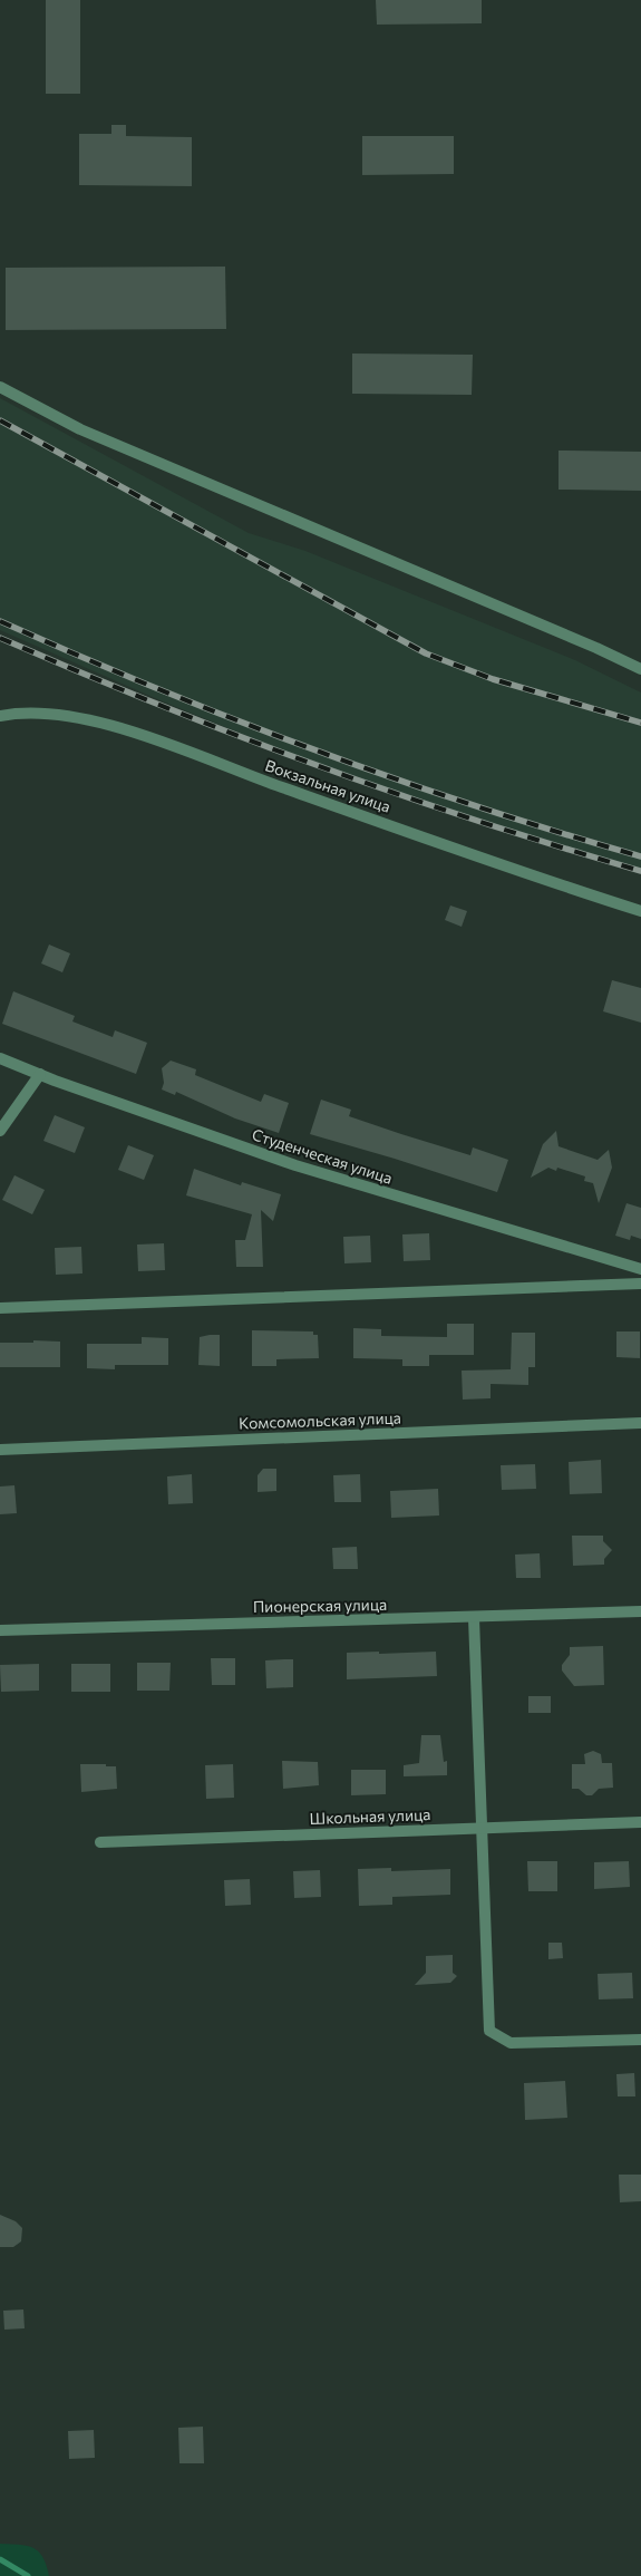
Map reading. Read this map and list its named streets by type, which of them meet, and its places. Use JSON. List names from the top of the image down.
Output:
{
  "streets": {
    "street": [
      "Вокзальная улица",
      "Студенческая улица",
      "Комсомольская улица",
      "Пионерская улица",
      "Школьная улица"
    ]
  }
}
